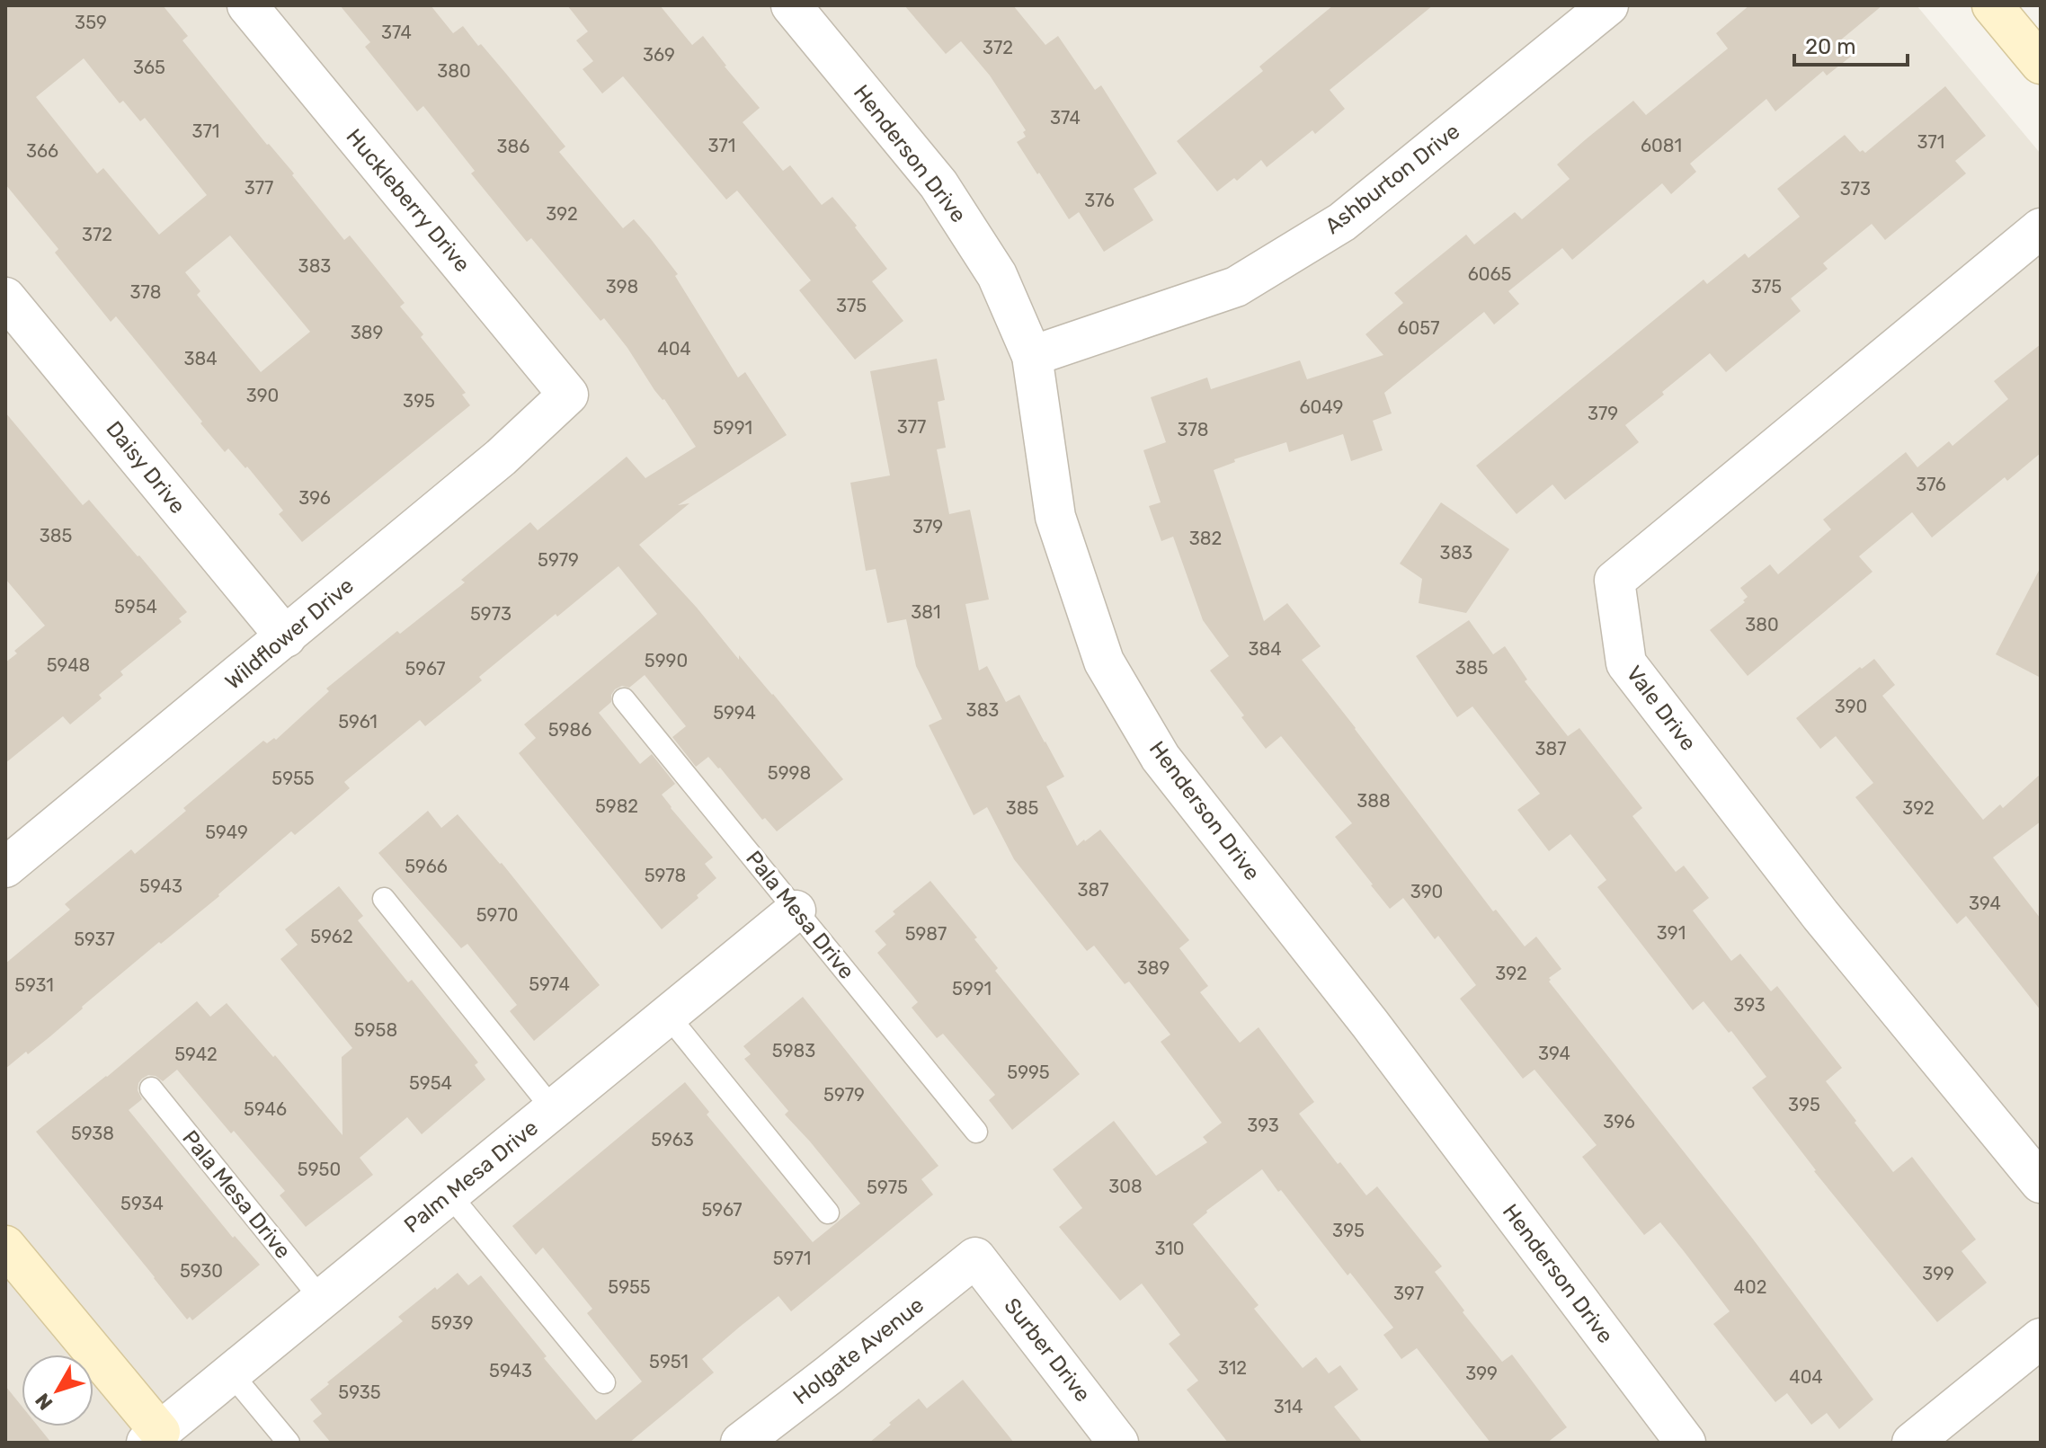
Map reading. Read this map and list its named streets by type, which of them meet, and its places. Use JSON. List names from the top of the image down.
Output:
{
  "streets": {
    "street": [
      "Henderson Drive",
      "Ashburton Drive",
      "Huckleberry Drive",
      "Daisy Drive",
      "Wildflower Drive",
      "Vale Drive",
      "Palm Mesa Drive",
      "Surber Drive",
      "Holgate Avenue"
    ],
    "lane": ["Pala Mesa Drive"]
  },
  "crossings": [
    ["Henderson Drive", "Ashburton Drive"],
    ["Huckleberry Drive", "Wildflower Drive"],
    ["Daisy Drive", "Wildflower Drive"],
    ["Pala Mesa Drive", "Palm Mesa Drive"],
    ["Surber Drive", "Holgate Avenue"]
  ],
  "house_numbers": [
    "359",
    "374",
    "372",
    "369",
    "365",
    "380",
    "374",
    "371",
    "371",
    "371",
    "6081",
    "386",
    "366",
    "377",
    "373",
    "376",
    "392",
    "372",
    "383",
    "6065",
    "398",
    "375",
    "378",
    "375",
    "6057",
    "389",
    "404",
    "384",
    "390",
    "395",
    "6049",
    "379",
    "377",
    "5991",
    "378",
    "376",
    "396",
    "379",
    "385",
    "382",
    "383",
    "5979",
    "5954",
    "381",
    "5973",
    "380",
    "384",
    "5990",
    "5948",
    "385",
    "5967",
    "390",
    "383",
    "5994",
    "5961",
    "5986",
    "387",
    "5998",
    "5955",
    "388",
    "5982",
    "385",
    "392",
    "5949",
    "5966",
    "5978",
    "5943",
    "387",
    "390",
    "394",
    "5970",
    "391",
    "5987",
    "5962",
    "5937",
    "389",
    "392",
    "5974",
    "5931",
    "5991",
    "393",
    "5958",
    "5983",
    "394",
    "5942",
    "5995",
    "5954",
    "5979",
    "395",
    "5946",
    "396",
    "393",
    "5938",
    "5963",
    "5950",
    "308",
    "5975",
    "5934",
    "5967",
    "395",
    "310",
    "5971",
    "5930",
    "399",
    "5955",
    "402",
    "397",
    "5939",
    "5951",
    "312",
    "5943",
    "399",
    "404",
    "5935",
    "314"
  ],
  "scale_bar": "20 m",
  "north": "bottom left"
}
